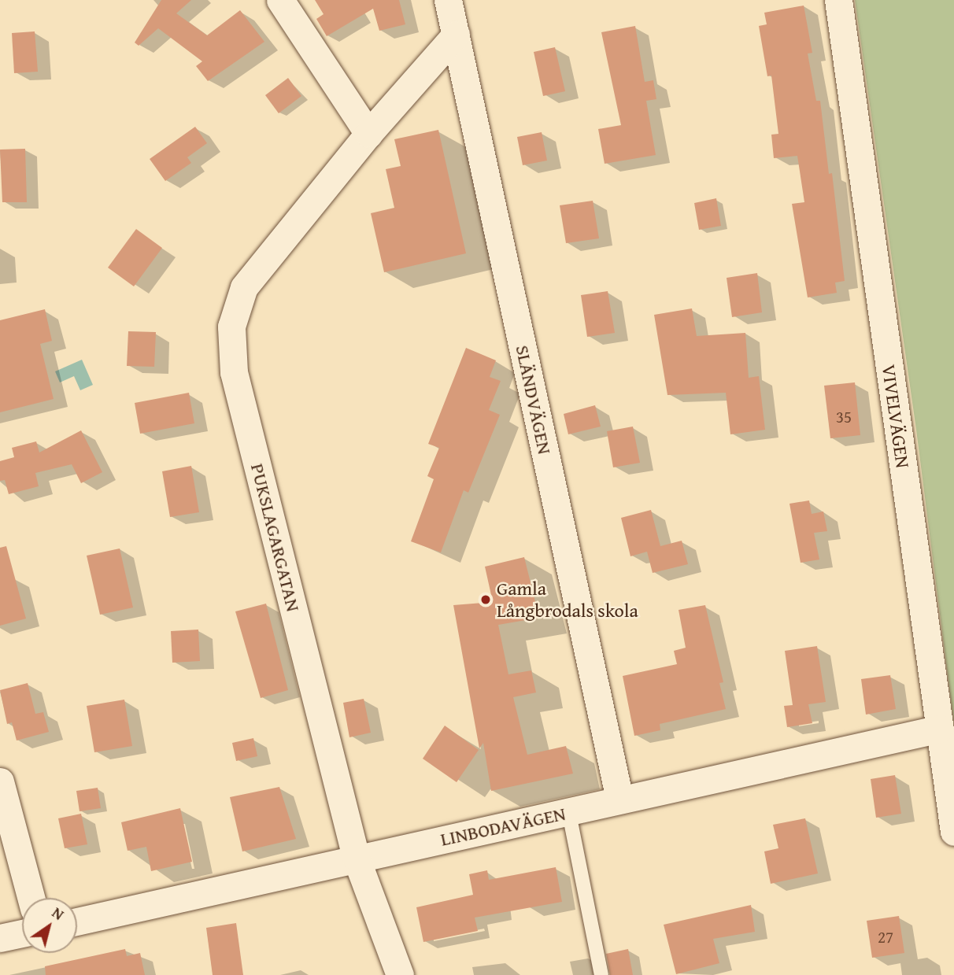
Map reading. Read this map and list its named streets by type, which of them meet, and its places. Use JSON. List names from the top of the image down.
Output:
{
  "streets": {
    "street": [
      "SLÄNDVÄGEN",
      "VIVELVÄGEN",
      "PUKSLAGARGATAN",
      "LINBODAVÄGEN"
    ]
  },
  "crossings": [
    ["SLÄNDVÄGEN", "PUKSLAGARGATAN"],
    ["SLÄNDVÄGEN", "LINBODAVÄGEN"],
    ["VIVELVÄGEN", "LINBODAVÄGEN"],
    ["PUKSLAGARGATAN", "LINBODAVÄGEN"]
  ],
  "places": ["Gamla Långbrodals skola"],
  "house_numbers": ["35", "27"],
  "north": "top right"
}
